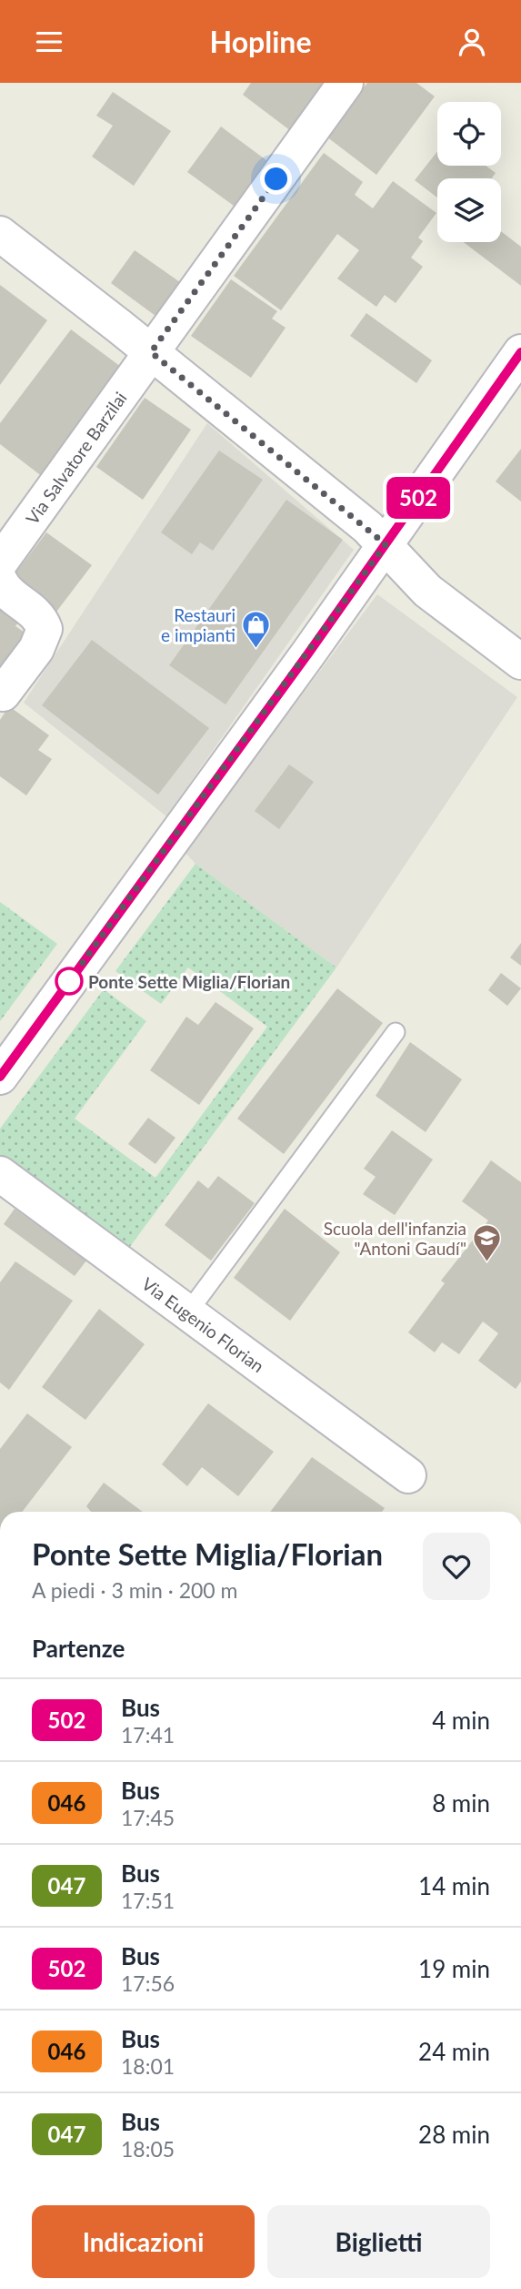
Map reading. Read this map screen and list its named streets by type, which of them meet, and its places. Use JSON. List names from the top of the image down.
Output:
{
  "streets": {
    "street": ["Via Salvatore Barzilai", "Via Eugenio Florian"]
  },
  "places": {
    "shop": ["Restauri e impianti"],
    "other": ["Ponte Sette Miglia/Florian"],
    "school or university": ["Scuola dell'infanzia \"Antoni Gaudí\""]
  },
  "lines": ["bus line 502"],
  "page": {
    "header": "Hopline",
    "on_map": "502",
    "heading": [
      ["Ponte Sette Miglia/Florian", "A piedi · 3 min · 200 m"],
      "Partenze"
    ],
    "list": [
      {
        "mark": "502",
        "name": "Bus",
        "note": "17:41",
        "value": "4 min"
      },
      {
        "mark": "046",
        "name": "Bus",
        "note": "17:45",
        "value": "8 min"
      },
      {
        "mark": "047",
        "name": "Bus",
        "note": "17:51",
        "value": "14 min"
      },
      {
        "mark": "502",
        "name": "Bus",
        "note": "17:56",
        "value": "19 min"
      },
      {
        "mark": "046",
        "name": "Bus",
        "note": "18:01",
        "value": "24 min"
      },
      {
        "mark": "047",
        "name": "Bus",
        "note": "18:05",
        "value": "28 min"
      }
    ],
    "buttons": ["Indicazioni", "Biglietti"]
  }
}
